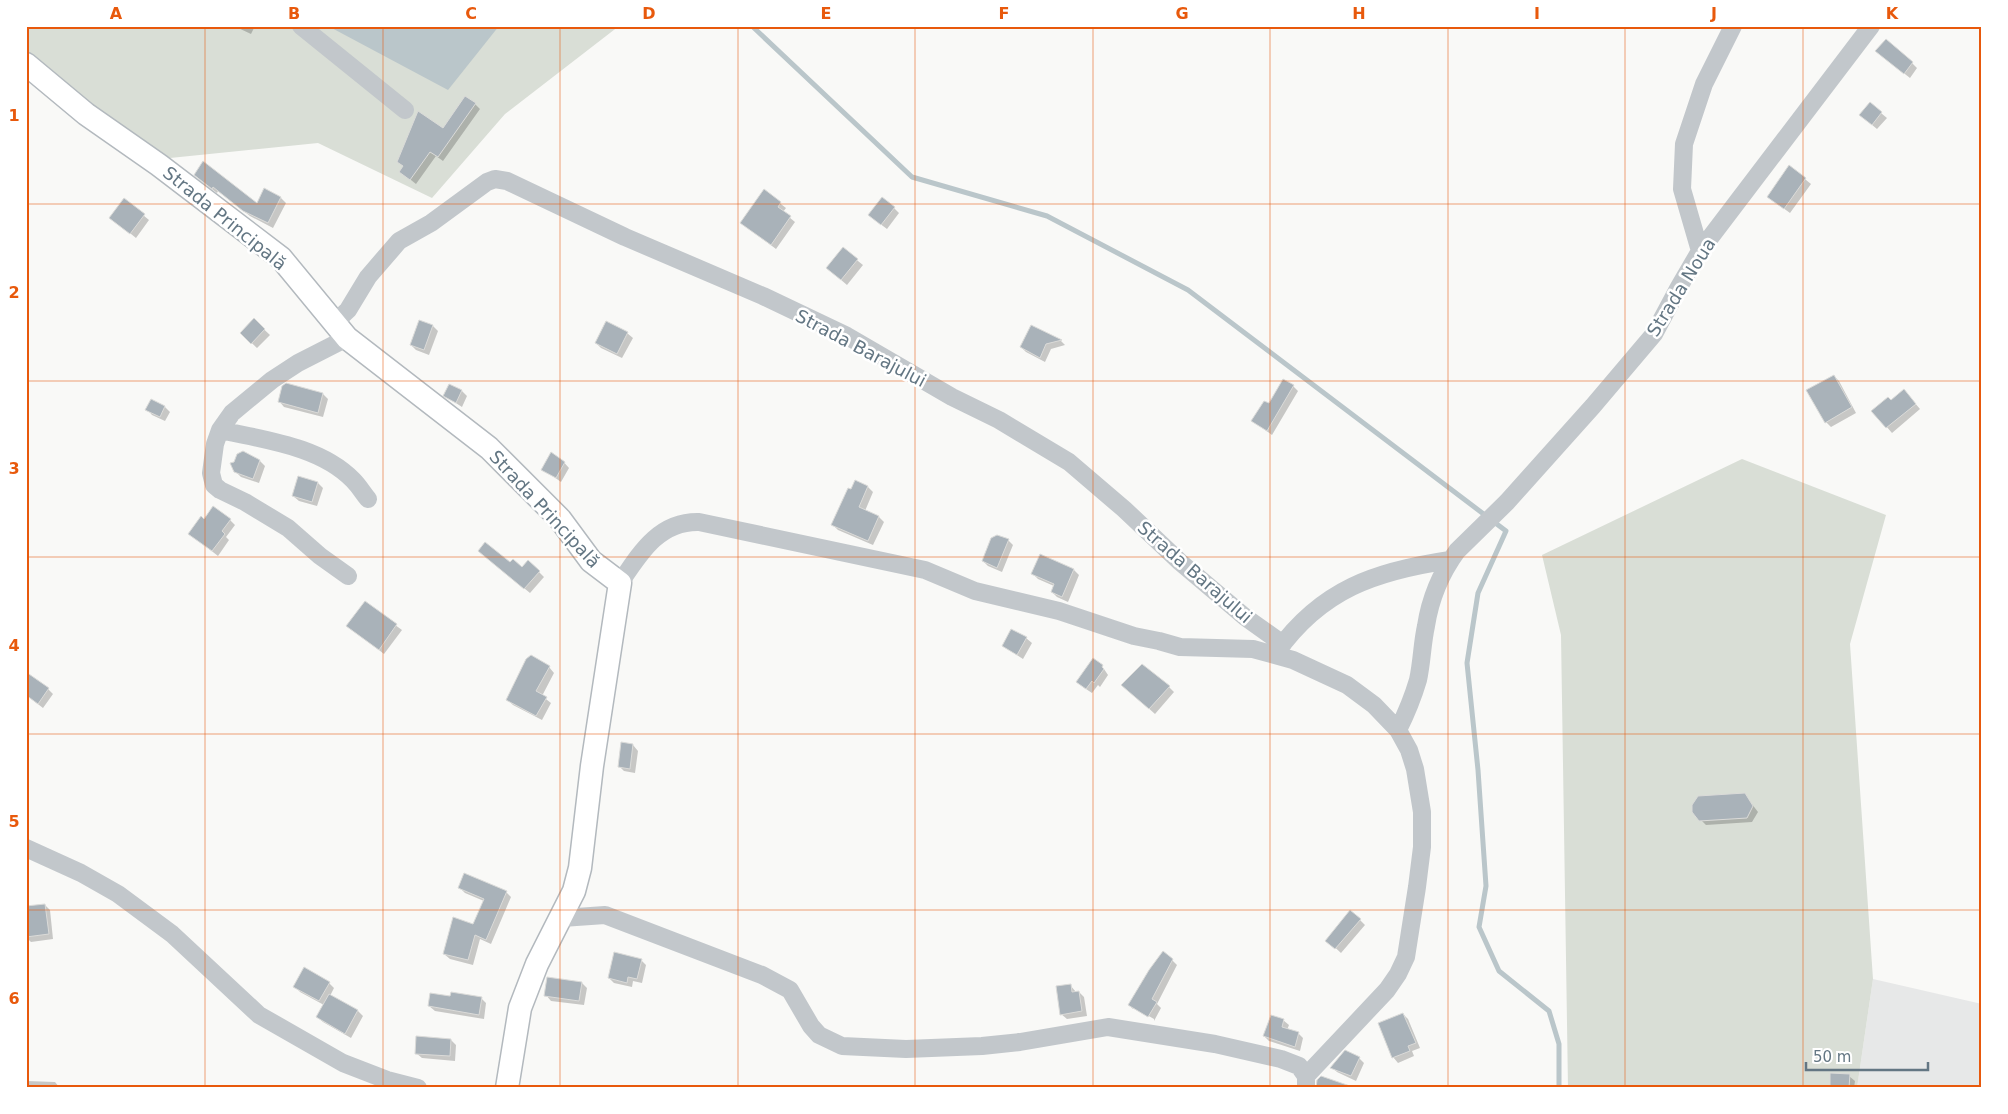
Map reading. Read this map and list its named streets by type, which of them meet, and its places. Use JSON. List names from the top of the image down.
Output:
{
  "streets": {
    "main road": ["Strada Principală"],
    "street": ["Strada Noua", "Strada Barajului"]
  },
  "crossings": [
    ["Strada Principală", "Strada Barajului"]
  ],
  "scale_bar": "50 m",
  "grid": {
    "columns": [
      "A",
      "B",
      "C",
      "D",
      "E",
      "F",
      "G",
      "H",
      "I",
      "J",
      "K"
    ],
    "rows": [
      "1",
      "2",
      "3",
      "4",
      "5",
      "6"
    ]
  }
}
